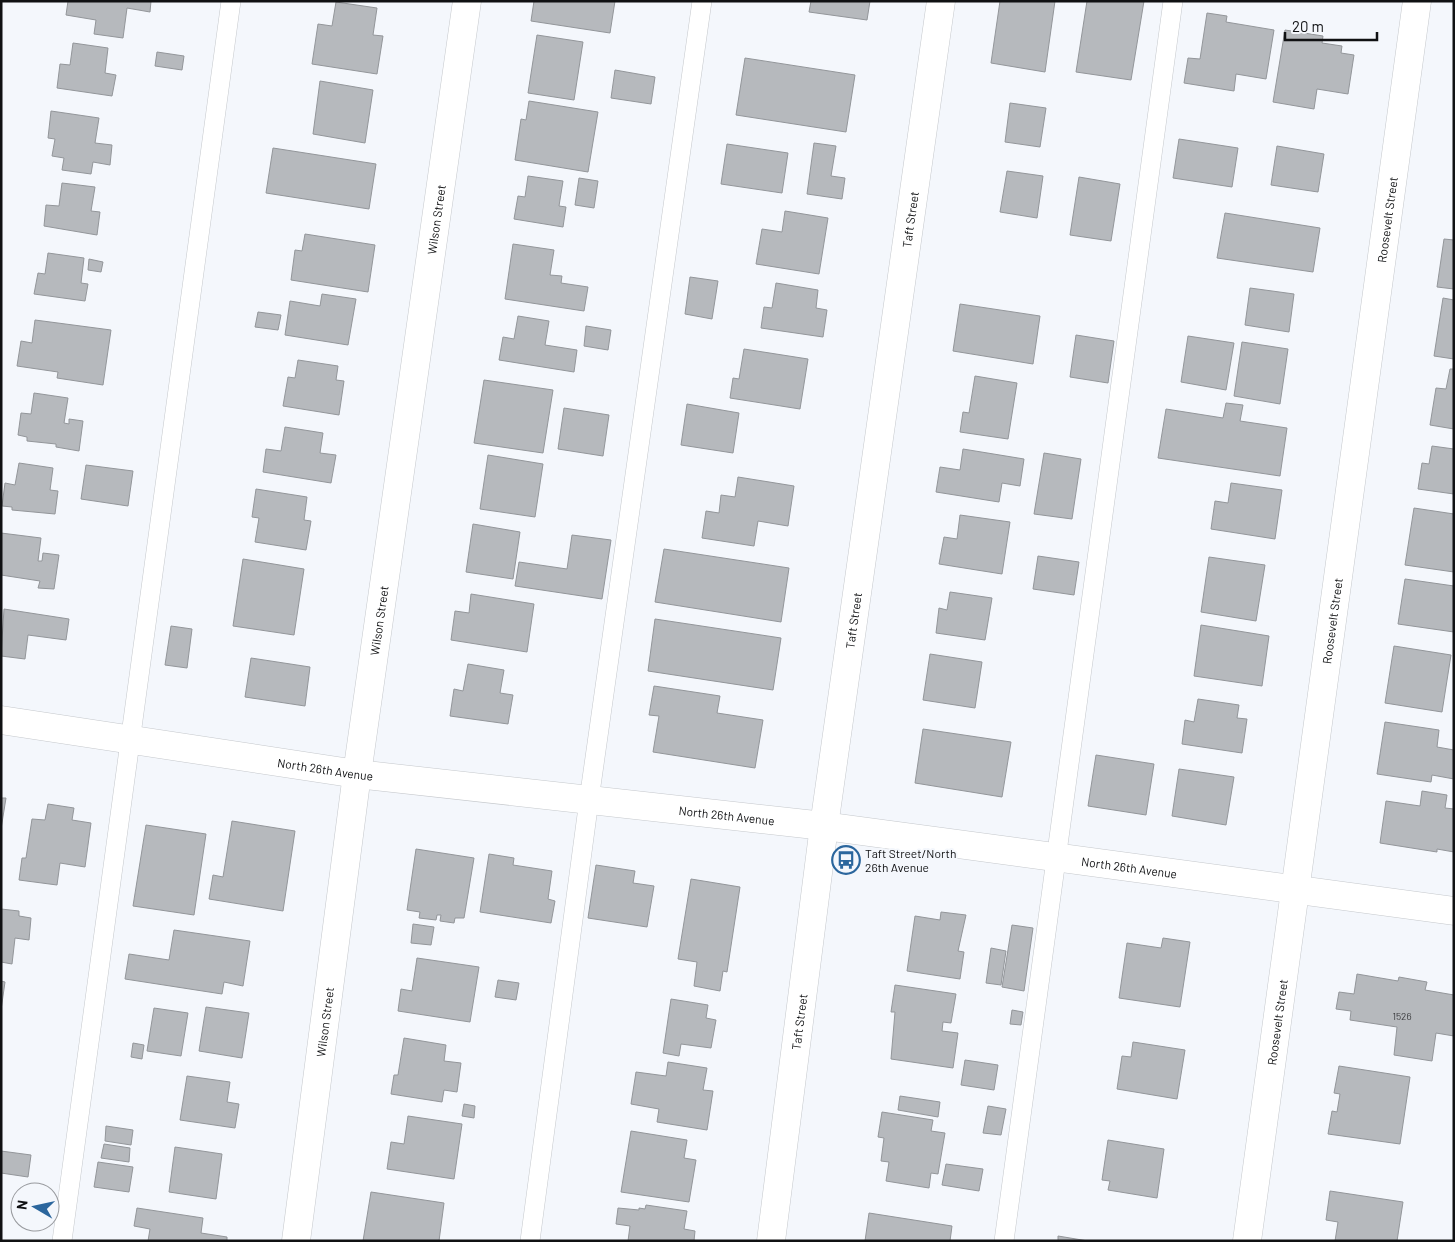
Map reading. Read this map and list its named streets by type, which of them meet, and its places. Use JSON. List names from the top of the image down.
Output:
{
  "streets": {
    "street": [
      "Wilson Street",
      "Taft Street",
      "Roosevelt Street",
      "North 26th Avenue"
    ]
  },
  "crossings": [
    ["Wilson Street", "North 26th Avenue"],
    ["Taft Street", "North 26th Avenue"],
    ["Roosevelt Street", "North 26th Avenue"]
  ],
  "places": {
    "bus stop": ["Taft Street/North 26th Avenue"]
  },
  "house_numbers": ["1526"],
  "scale_bar": "20 m",
  "north": "left"
}
